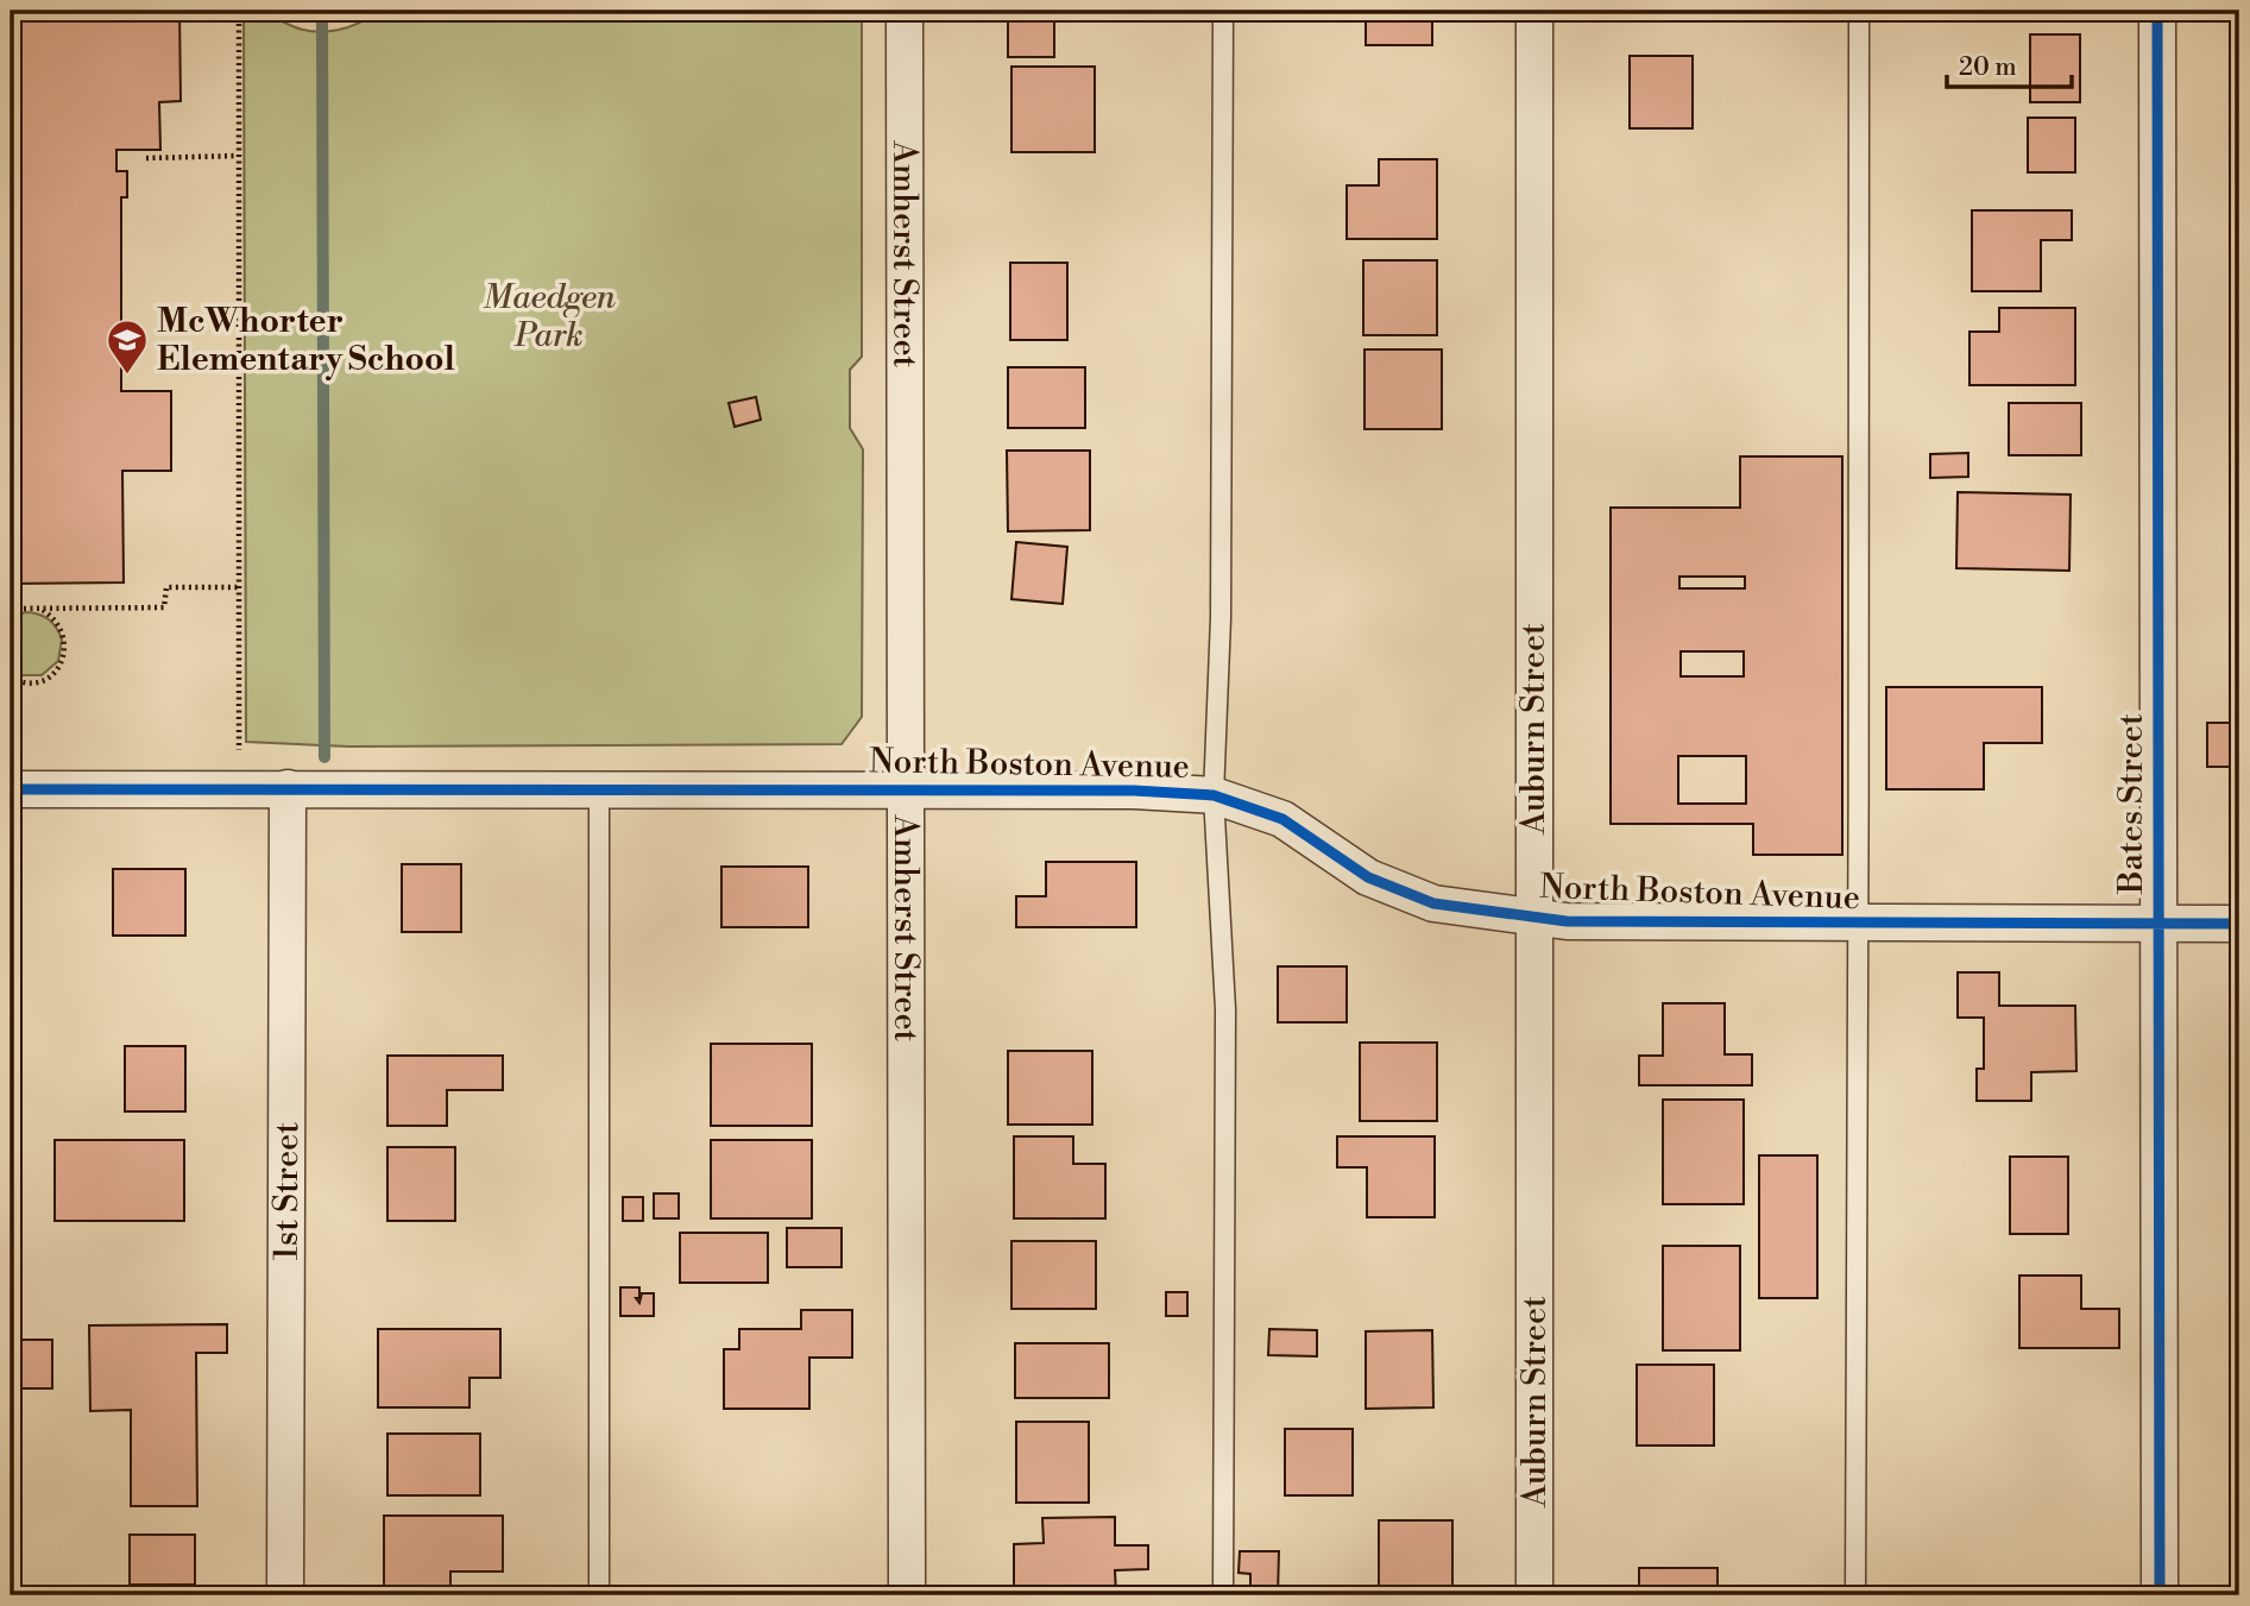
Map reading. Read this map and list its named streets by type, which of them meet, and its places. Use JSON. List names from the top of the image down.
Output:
{
  "streets": {
    "street": [
      "Amherst Street",
      "Auburn Street",
      "North Boston Avenue",
      "Bates Street",
      "1st Street"
    ]
  },
  "crossings": [
    ["Amherst Street", "North Boston Avenue"],
    ["Auburn Street", "North Boston Avenue"],
    ["North Boston Avenue", "Bates Street"],
    ["North Boston Avenue", "1st Street"]
  ],
  "parks": ["Maedgen Park"],
  "places": {
    "school or university": ["McWhorter Elementary School"]
  },
  "scale_bar": "20 m"
}
